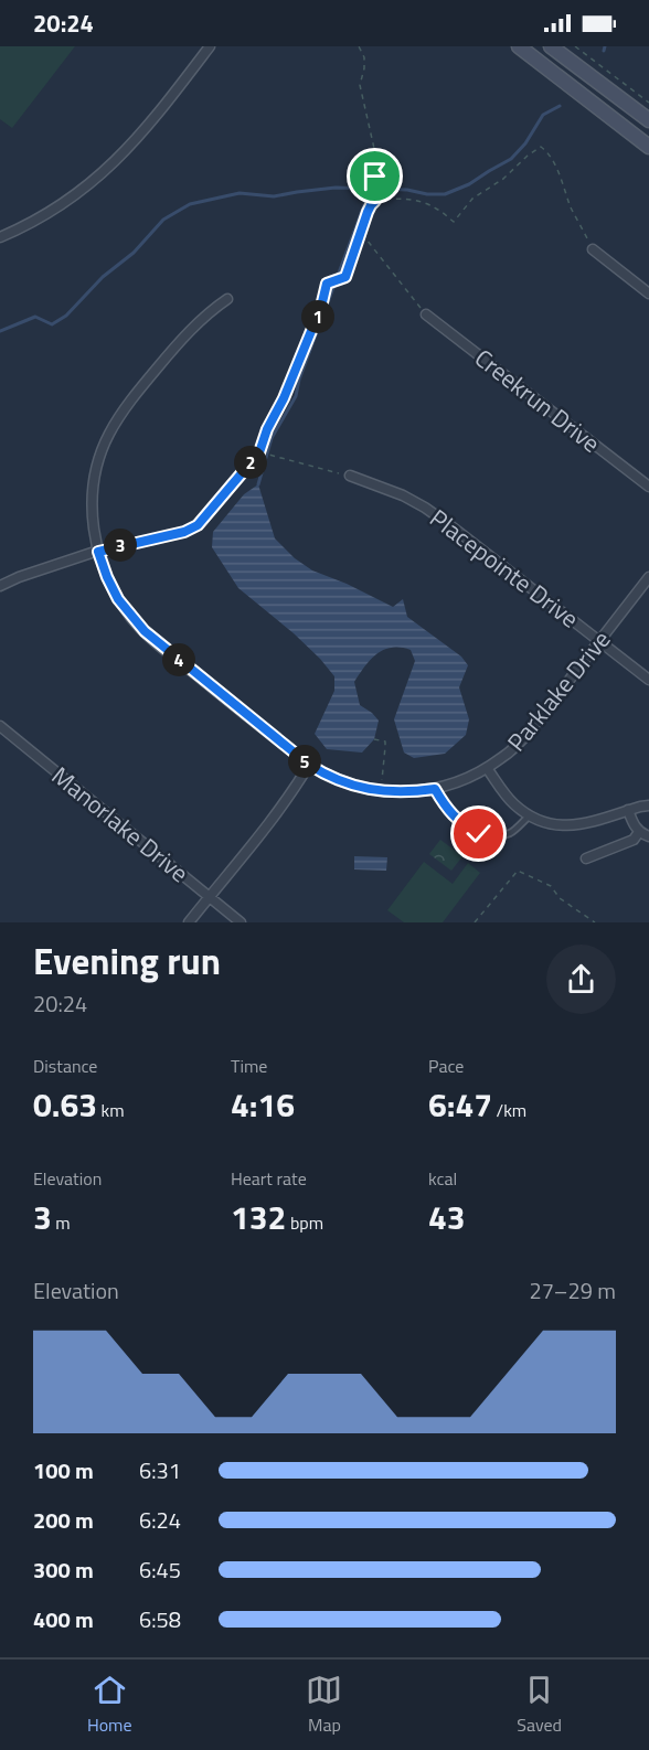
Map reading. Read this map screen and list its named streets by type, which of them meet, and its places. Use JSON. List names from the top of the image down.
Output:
{
  "streets": {
    "street": [
      "Creekrun Drive",
      "Placepointe Drive",
      "Parklake Drive",
      "Manorlake Drive"
    ]
  },
  "crossings": [
    ["Placepointe Drive", "Parklake Drive"]
  ],
  "page": {
    "status": "20:24",
    "pins": [
      "1",
      "2",
      "3",
      "4",
      "5"
    ],
    "heading": ["Evening run", "20:24"],
    "stats": [
      ["Distance", "0.63 km"],
      ["Time", "4:16"],
      ["Pace", "6:47 /km"],
      ["Elevation", "3 m"],
      ["Heart rate", "132 bpm"],
      ["kcal", "43"]
    ],
    "chart": ["Elevation", "27–29 m"],
    "list": [
      {
        "name": "100 m",
        "note": "6:31"
      },
      {
        "name": "200 m",
        "note": "6:24"
      },
      {
        "name": "300 m",
        "note": "6:45"
      },
      {
        "name": "400 m",
        "note": "6:58"
      }
    ],
    "tabs": ["Home", "Map", "Saved"]
  }
}
